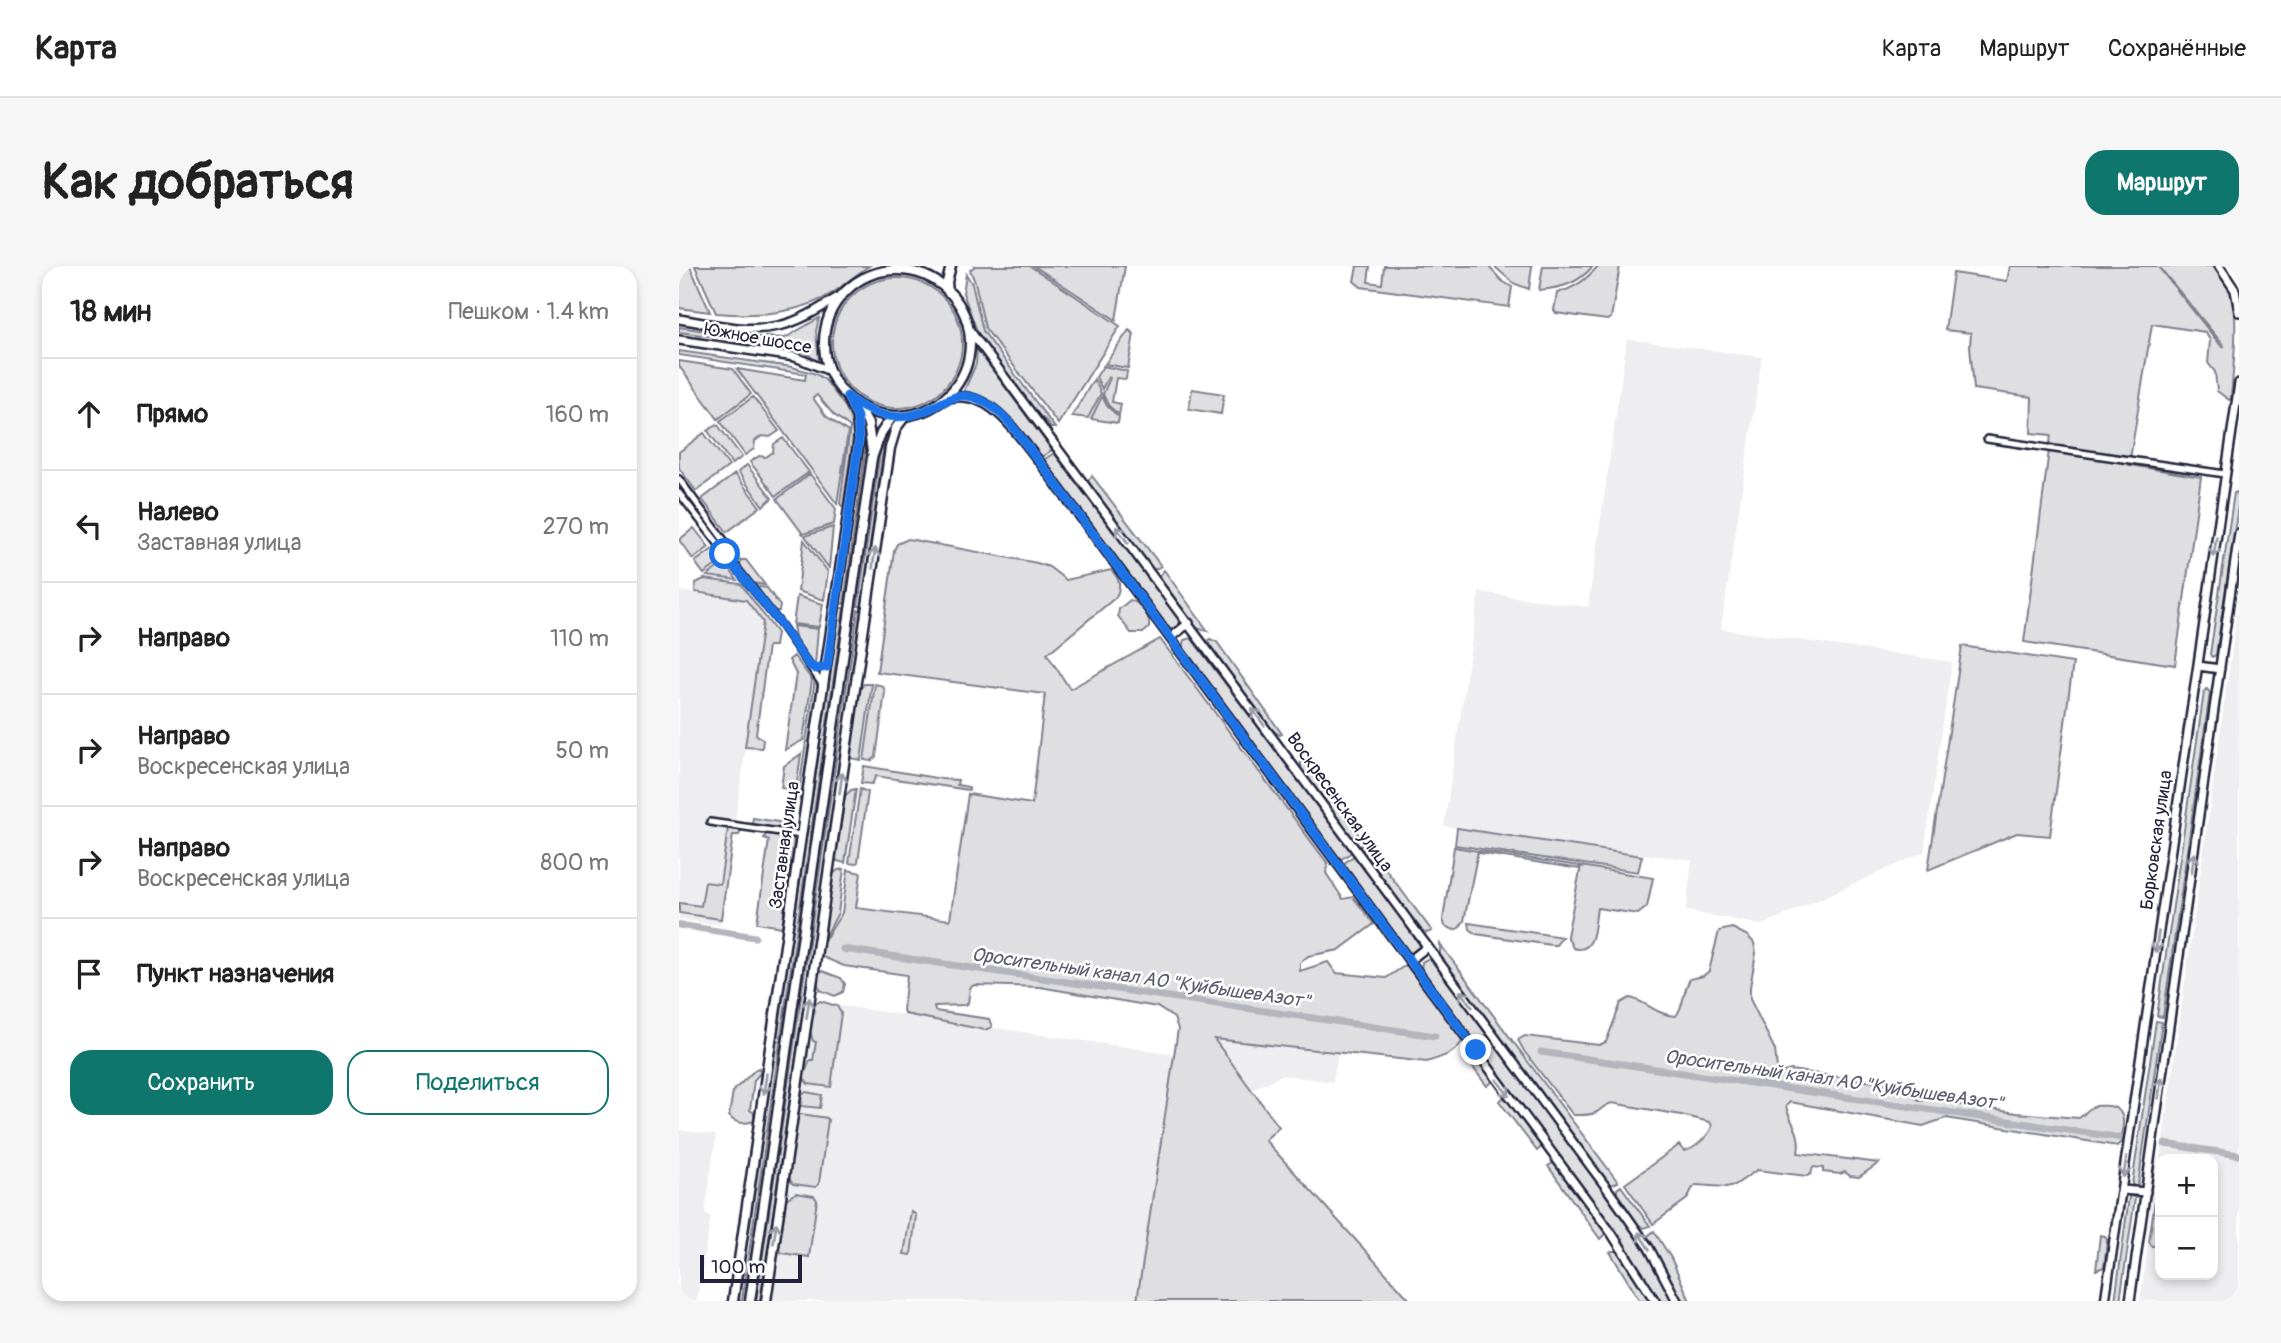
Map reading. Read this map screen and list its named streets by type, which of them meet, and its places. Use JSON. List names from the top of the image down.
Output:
{
  "streets": {
    "main road": [
      "Южное шоссе",
      "Воскресенская улица",
      "Борковская улица",
      "Заставная улица"
    ]
  },
  "crossings": [
    ["Южное шоссе", "Воскресенская улица"],
    ["Южное шоссе", "Заставная улица"],
    ["Воскресенская улица", "Заставная улица"]
  ],
  "water": ["Оросительный канал АО \"КуйбышевАзот\""],
  "scale_bar": "100 m",
  "page": {
    "header": "Карта",
    "nav": ["Карта", "Маршрут", "Сохранённые"],
    "buttons": [
      "Маршрут",
      ["Сохранить", "Поделиться"]
    ],
    "title": "Как добраться",
    "heading": ["18 мин", "Пешком · 1.4 km"],
    "list": [
      ["Прямо", "160 m"],
      ["Налево", "Заставная улица", "270 m"],
      ["Направо", "110 m"],
      ["Направо", "Воскресенская улица", "50 m"],
      ["Направо", "Воскресенская улица", "800 m"],
      "Пункт назначения"
    ],
    "map_buttons": ["+", "−"],
    "scale": "100 m"
  }
}
